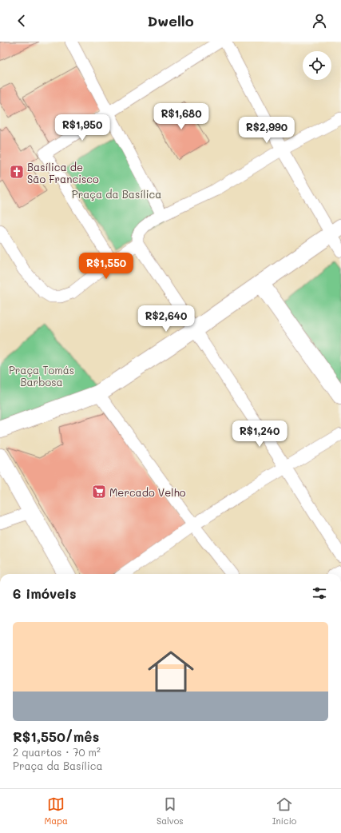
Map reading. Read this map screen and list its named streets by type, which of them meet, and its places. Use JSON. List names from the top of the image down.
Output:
{
  "parks": ["Praça da Basílica", "Praça Tomás Barbosa"],
  "places": {
    "church": ["Basílica de São Francisco"],
    "supermarket": ["Mercado Velho"]
  },
  "page": {
    "header": "Dwello",
    "price": [
      "R$1,680",
      "R$1,950",
      "R$2,990",
      "R$1,550",
      "R$2,640",
      "R$1,240"
    ],
    "heading": "6 imóveis",
    "list": [
      {
        "name": "R$1,550/mês",
        "note": "2 quartos · 70 m² · Praça da Basílica"
      }
    ],
    "tabs": ["Mapa", "Salvos", "Início"]
  }
}
